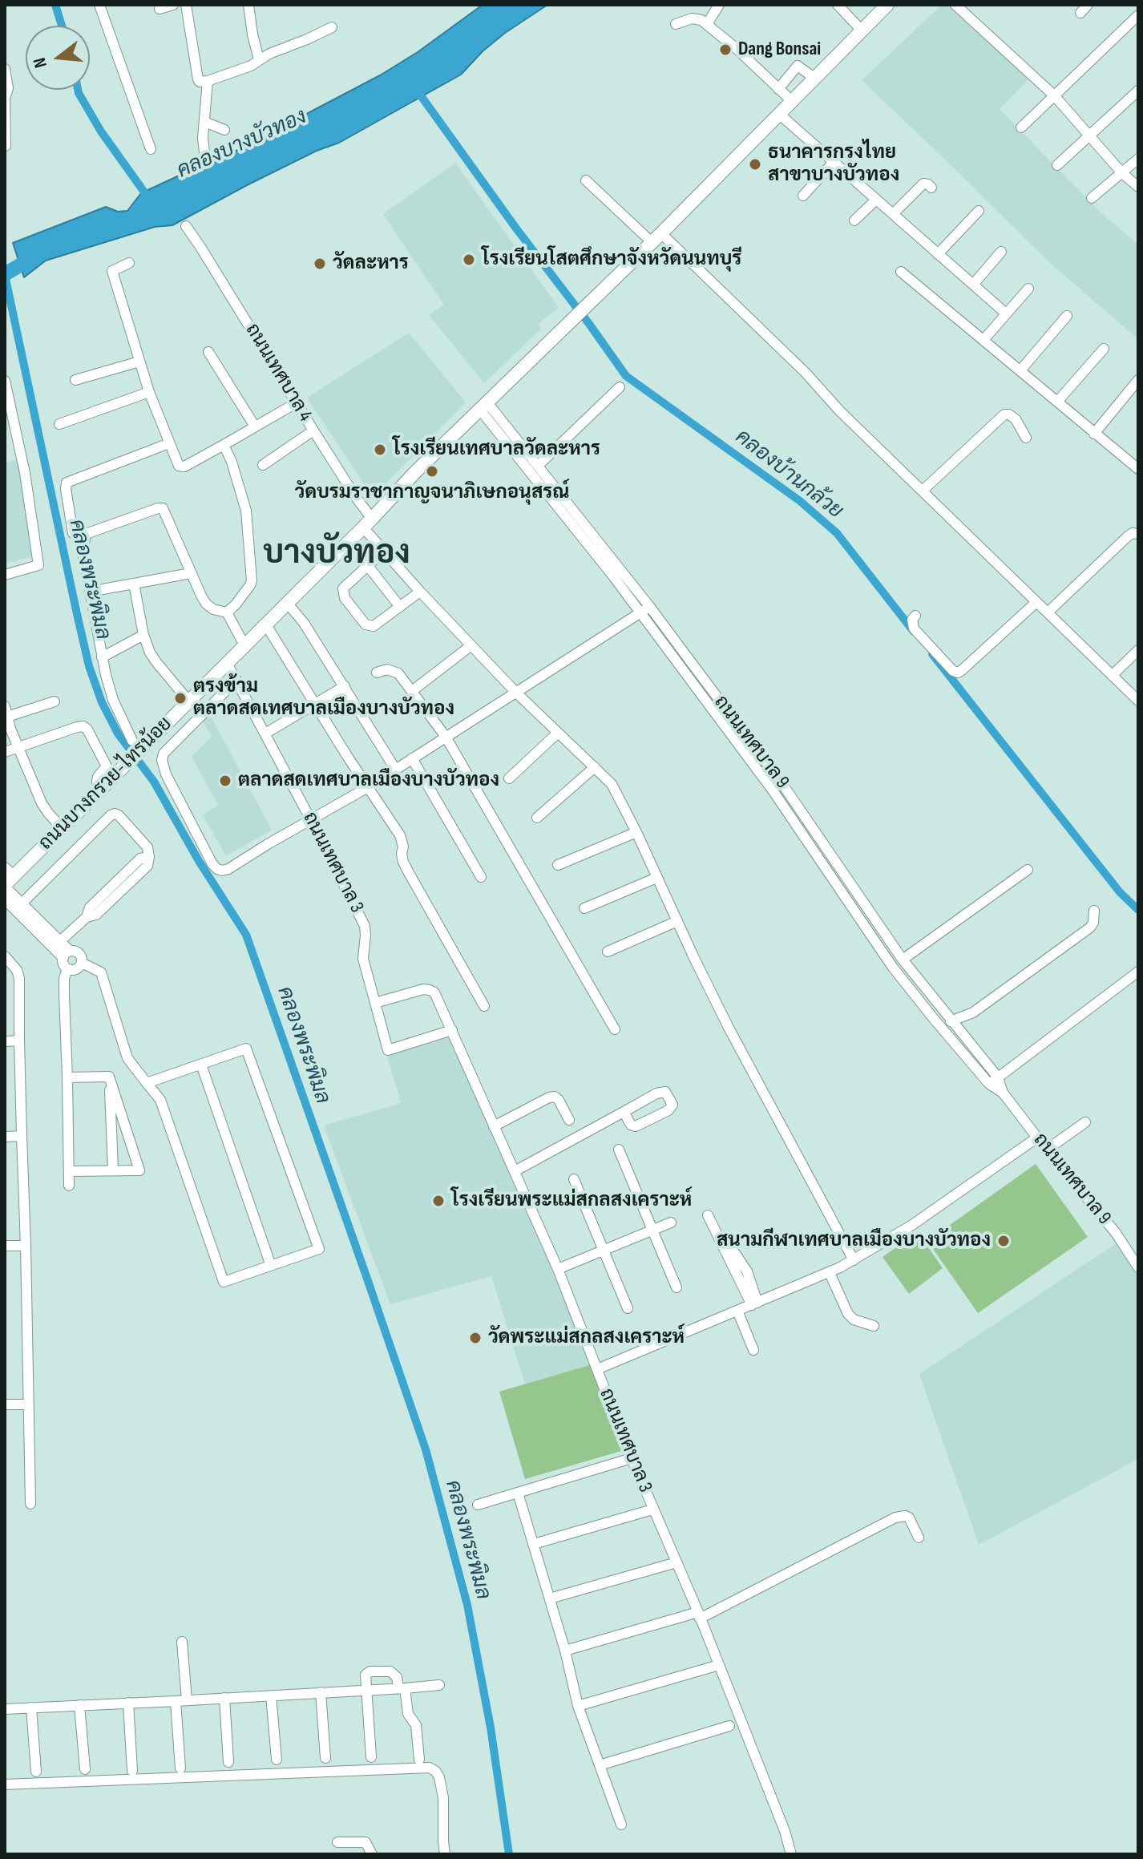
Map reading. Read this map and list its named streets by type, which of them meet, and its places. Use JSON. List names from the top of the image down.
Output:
{
  "streets": {
    "main road": ["ถนนบางกรวย-ไทรน้อย"],
    "street": ["ถนนเทศบาล 4", "ถนนเทศบาล 9", "ถนนเทศบาล 3"]
  },
  "crossings": [
    ["ถนนเทศบาล 4", "ถนนบางกรวย-ไทรน้อย"],
    ["ถนนเทศบาล 9", "ถนนบางกรวย-ไทรน้อย"],
    ["ถนนบางกรวย-ไทรน้อย", "ถนนเทศบาล 3"]
  ],
  "districts": ["บางบัวทอง"],
  "water": ["คลองบางบัวทอง", "คลองบ้านกล้วย", "คลองพระพิมล"],
  "places": [
    "Dang Bonsai",
    "ธนาคารกรุงไทย สาขาบางบัวทอง",
    "โรงเรียนโสตศึกษาจังหวัดนนทบุรี",
    "วัดละหาร",
    "โรงเรียนเทศบาลวัดละหาร",
    "วัดบรมราชากาญจนาภิเษกอนุสรณ์",
    "ตรงข้าม ตลาดสดเทศบาลเมืองบางบัวทอง",
    "ตลาดสดเทศบาลเมืองบางบัวทอง",
    "โรงเรียนพระแม่สกลสงเคราะห์",
    "สนามกีฬาเทศบาลเมืองบางบัวทอง",
    "วัดพระแม่สกลสงเคราะห์"
  ],
  "north": "left"
}
